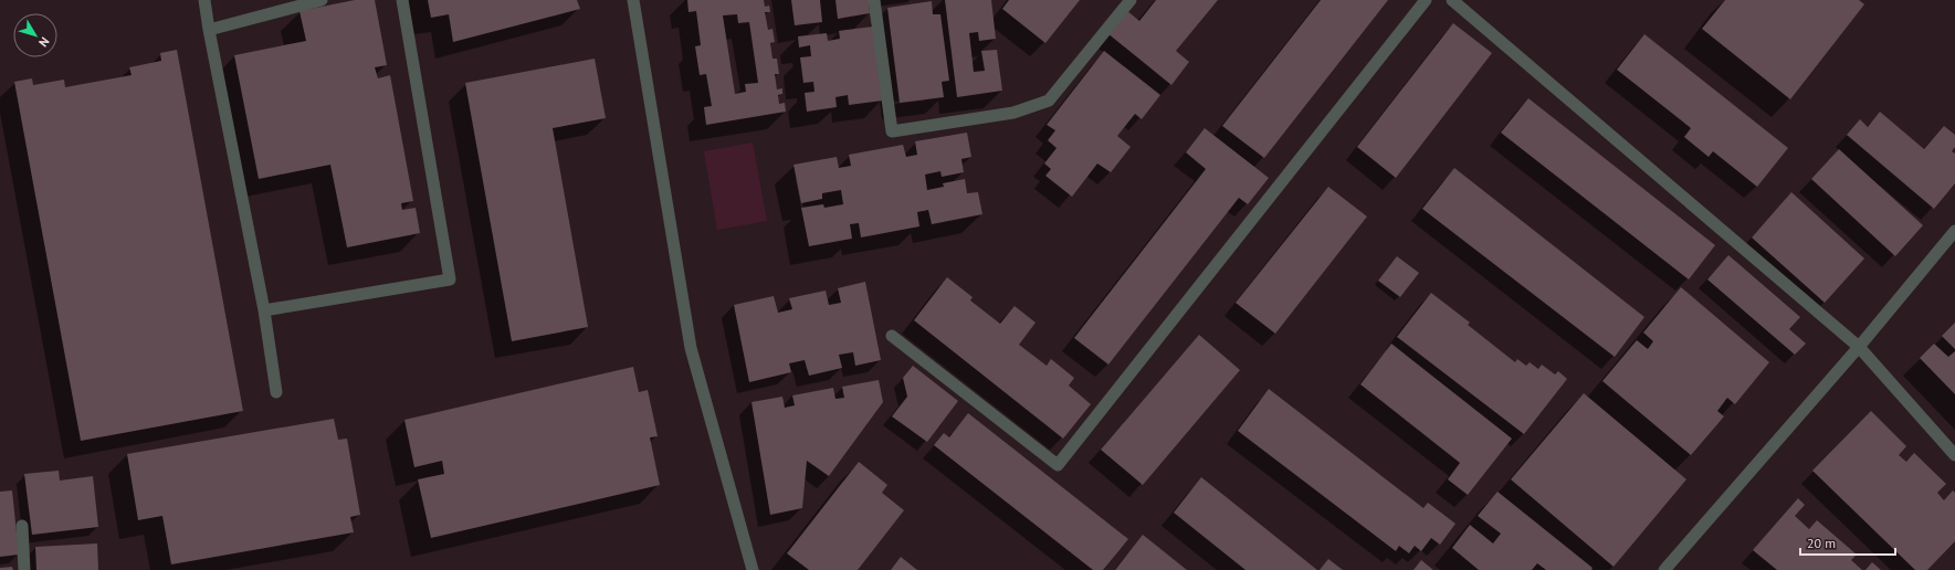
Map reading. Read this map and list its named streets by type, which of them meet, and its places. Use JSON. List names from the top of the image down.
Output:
{
  "scale_bar": "20 m",
  "north": "bottom right"
}
